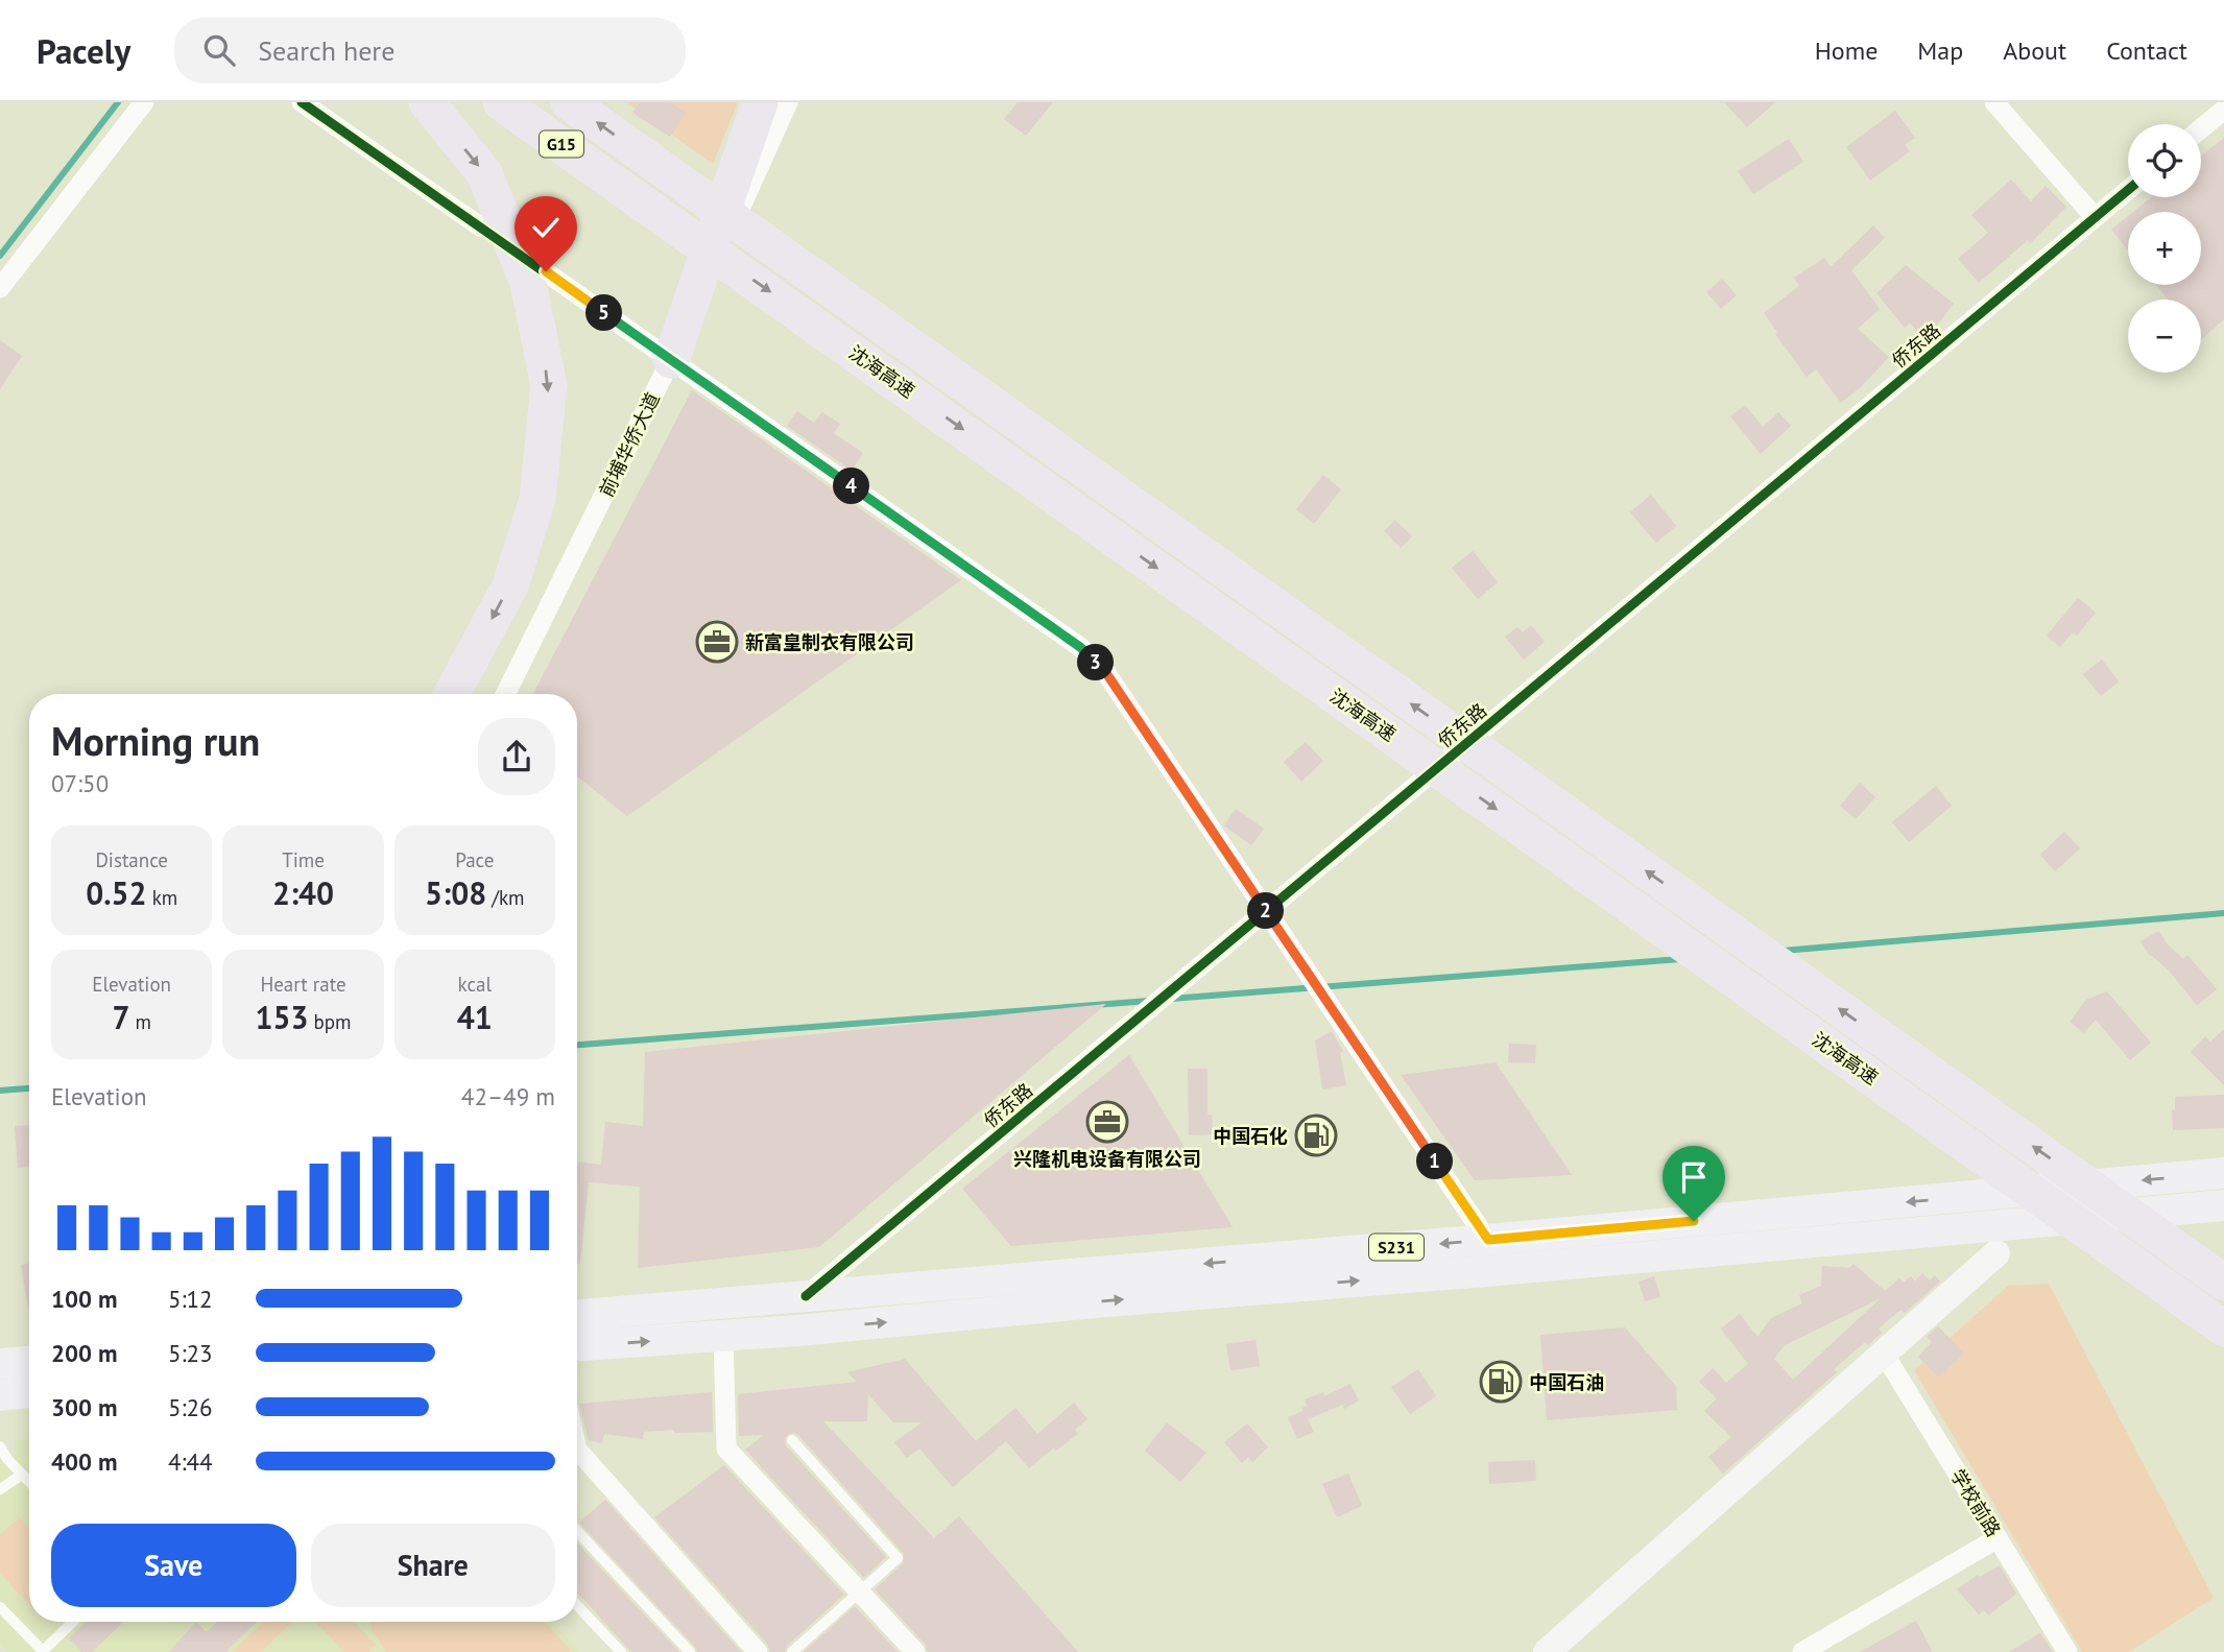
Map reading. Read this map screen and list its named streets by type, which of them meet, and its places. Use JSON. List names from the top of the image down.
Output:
{
  "streets": {
    "highway": ["G15", "沈海高速"],
    "main road": ["S231"],
    "street": ["侨东路", "前埔华侨大道", "学校前路"]
  },
  "crossings": [
    ["侨东路", "S231"]
  ],
  "places": {
    "office": ["新富皇制衣有限公司", "兴隆机电设备有限公司"],
    "fuel station": ["中国石化", "中国石油"]
  },
  "page": {
    "header": "Pacely",
    "search": "Search here",
    "nav": [
      "Home",
      "Map",
      "About",
      "Contact"
    ],
    "map_buttons": ["+", "−"],
    "pins": [
      "5",
      "4",
      "3",
      "2",
      "1"
    ],
    "heading": ["Morning run", "07:50"],
    "stats": [
      ["Distance", "0.52 km"],
      ["Time", "2:40"],
      ["Pace", "5:08 /km"],
      ["Elevation", "7 m"],
      ["Heart rate", "153 bpm"],
      ["kcal", "41"]
    ],
    "chart": ["Elevation", "42–49 m"],
    "list": [
      {
        "name": "100 m",
        "note": "5:12"
      },
      {
        "name": "200 m",
        "note": "5:23"
      },
      {
        "name": "300 m",
        "note": "5:26"
      },
      {
        "name": "400 m",
        "note": "4:44"
      }
    ],
    "buttons": ["Save", "Share"]
  }
}
